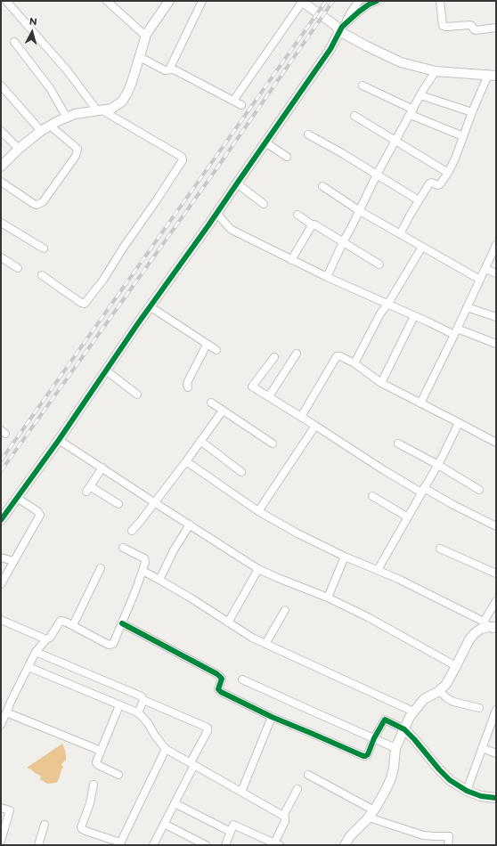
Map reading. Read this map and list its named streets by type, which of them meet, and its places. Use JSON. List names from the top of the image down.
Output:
{
  "north": "top"
}
